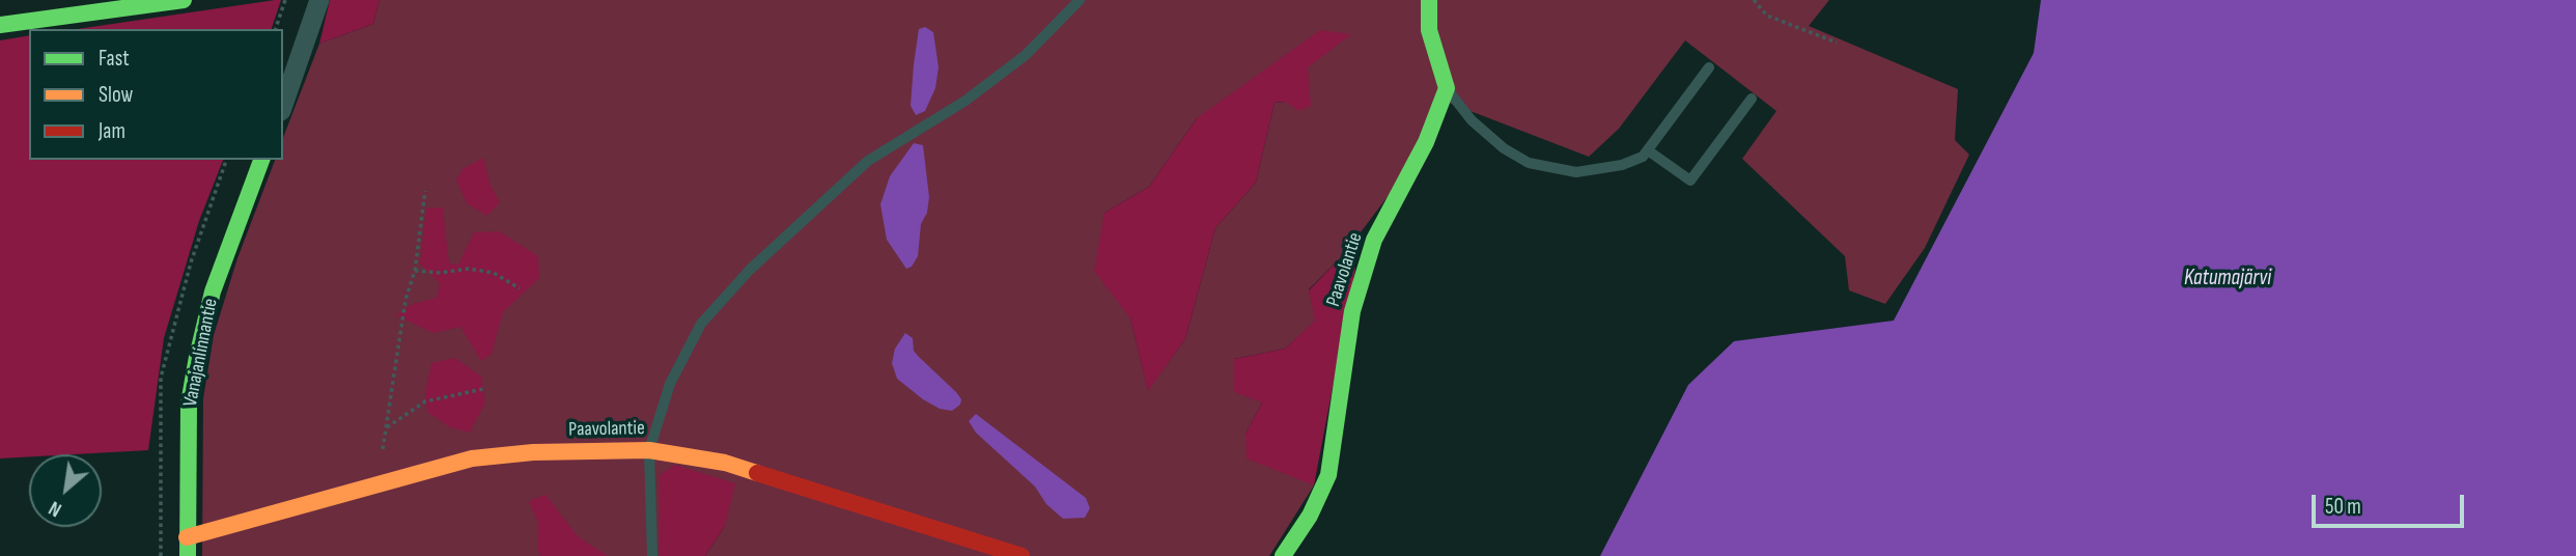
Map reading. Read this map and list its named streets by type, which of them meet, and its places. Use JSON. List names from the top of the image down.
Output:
{
  "streets": {
    "street": ["Paavolantie", "Vanajanlinnantie"]
  },
  "crossings": [
    ["Paavolantie", "Vanajanlinnantie"]
  ],
  "water": ["Katumajärvi"],
  "legend": ["Fast", "Slow", "Jam"],
  "scale_bar": "50 m",
  "north": "bottom left"
}
